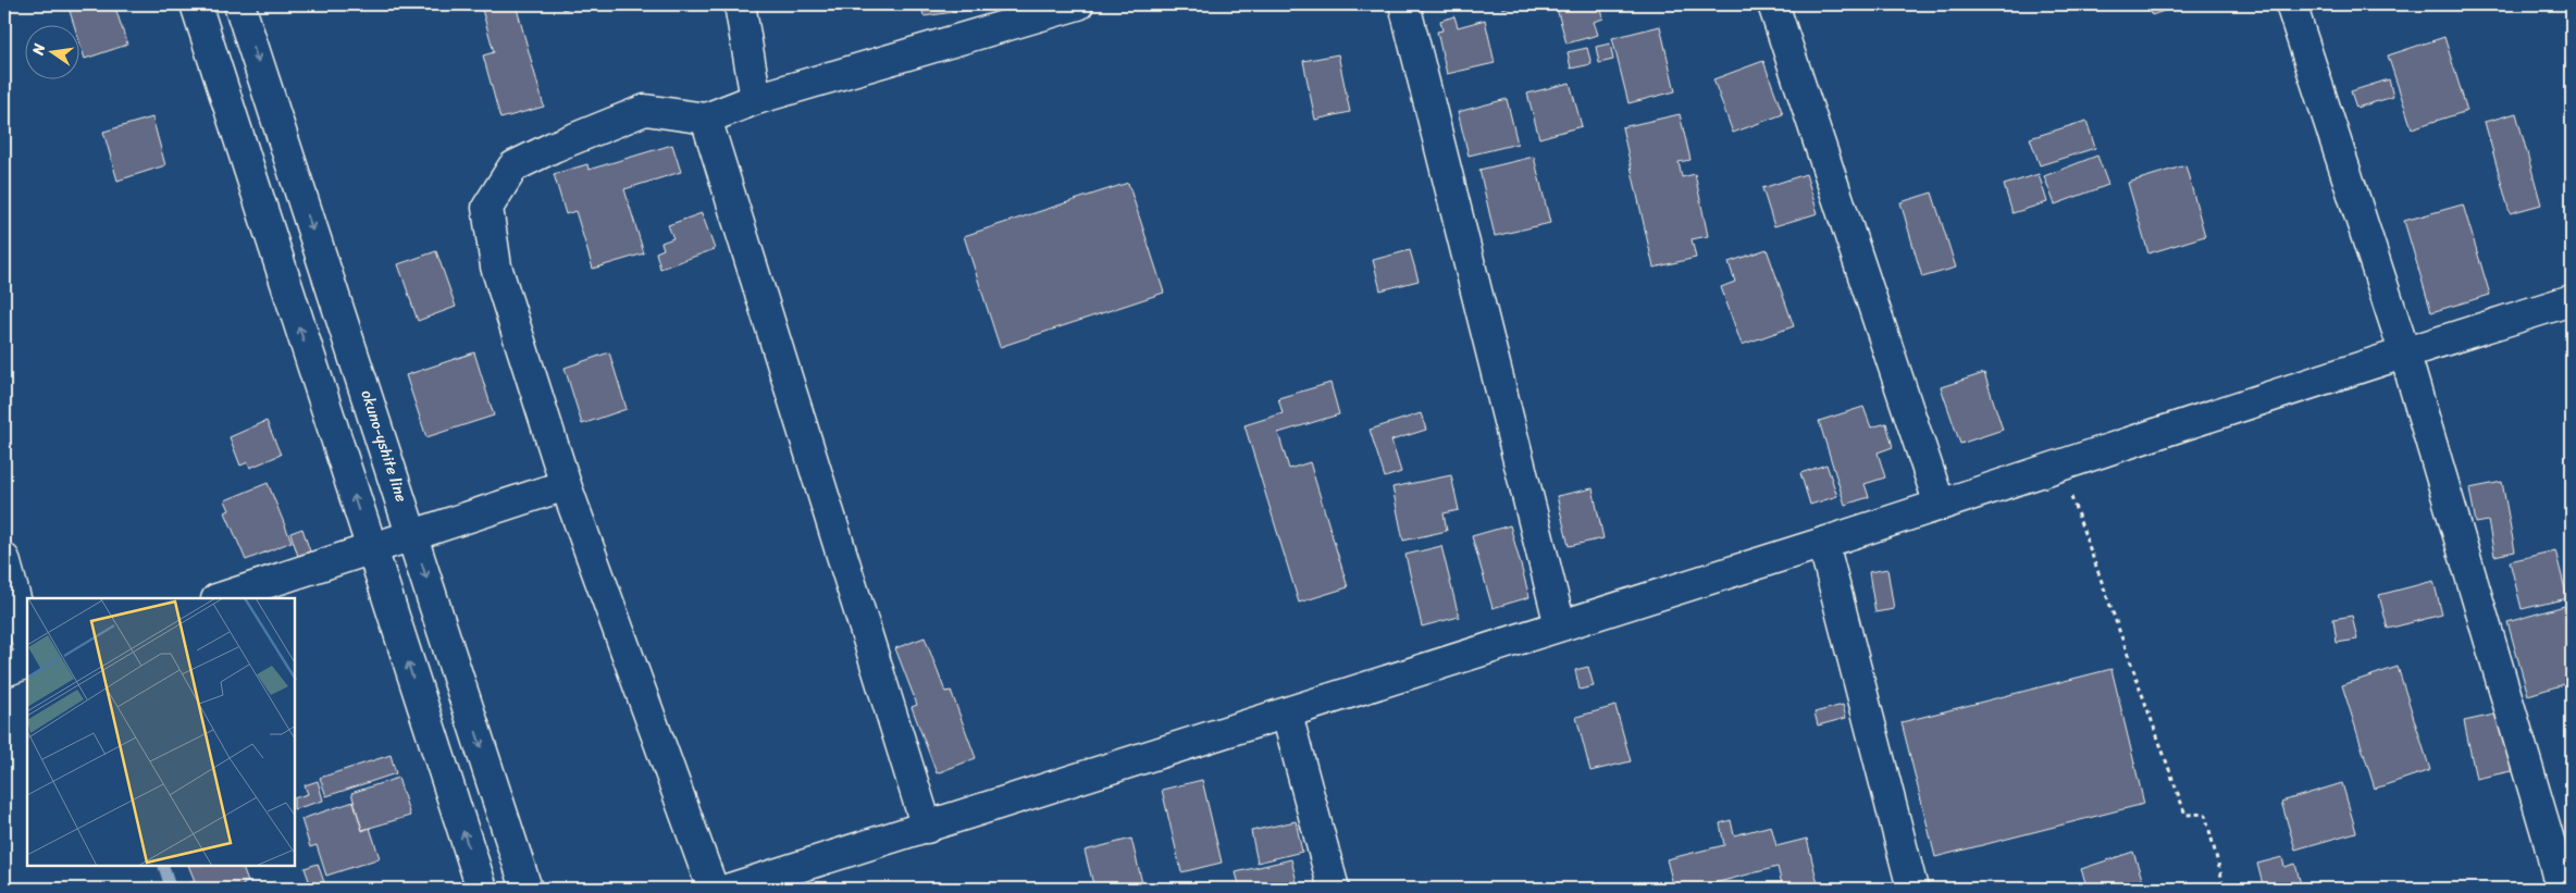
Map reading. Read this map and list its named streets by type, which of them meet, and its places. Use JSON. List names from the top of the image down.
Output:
{
  "streets": {
    "street": ["okuno-yshite line"]
  },
  "north": "left"
}
